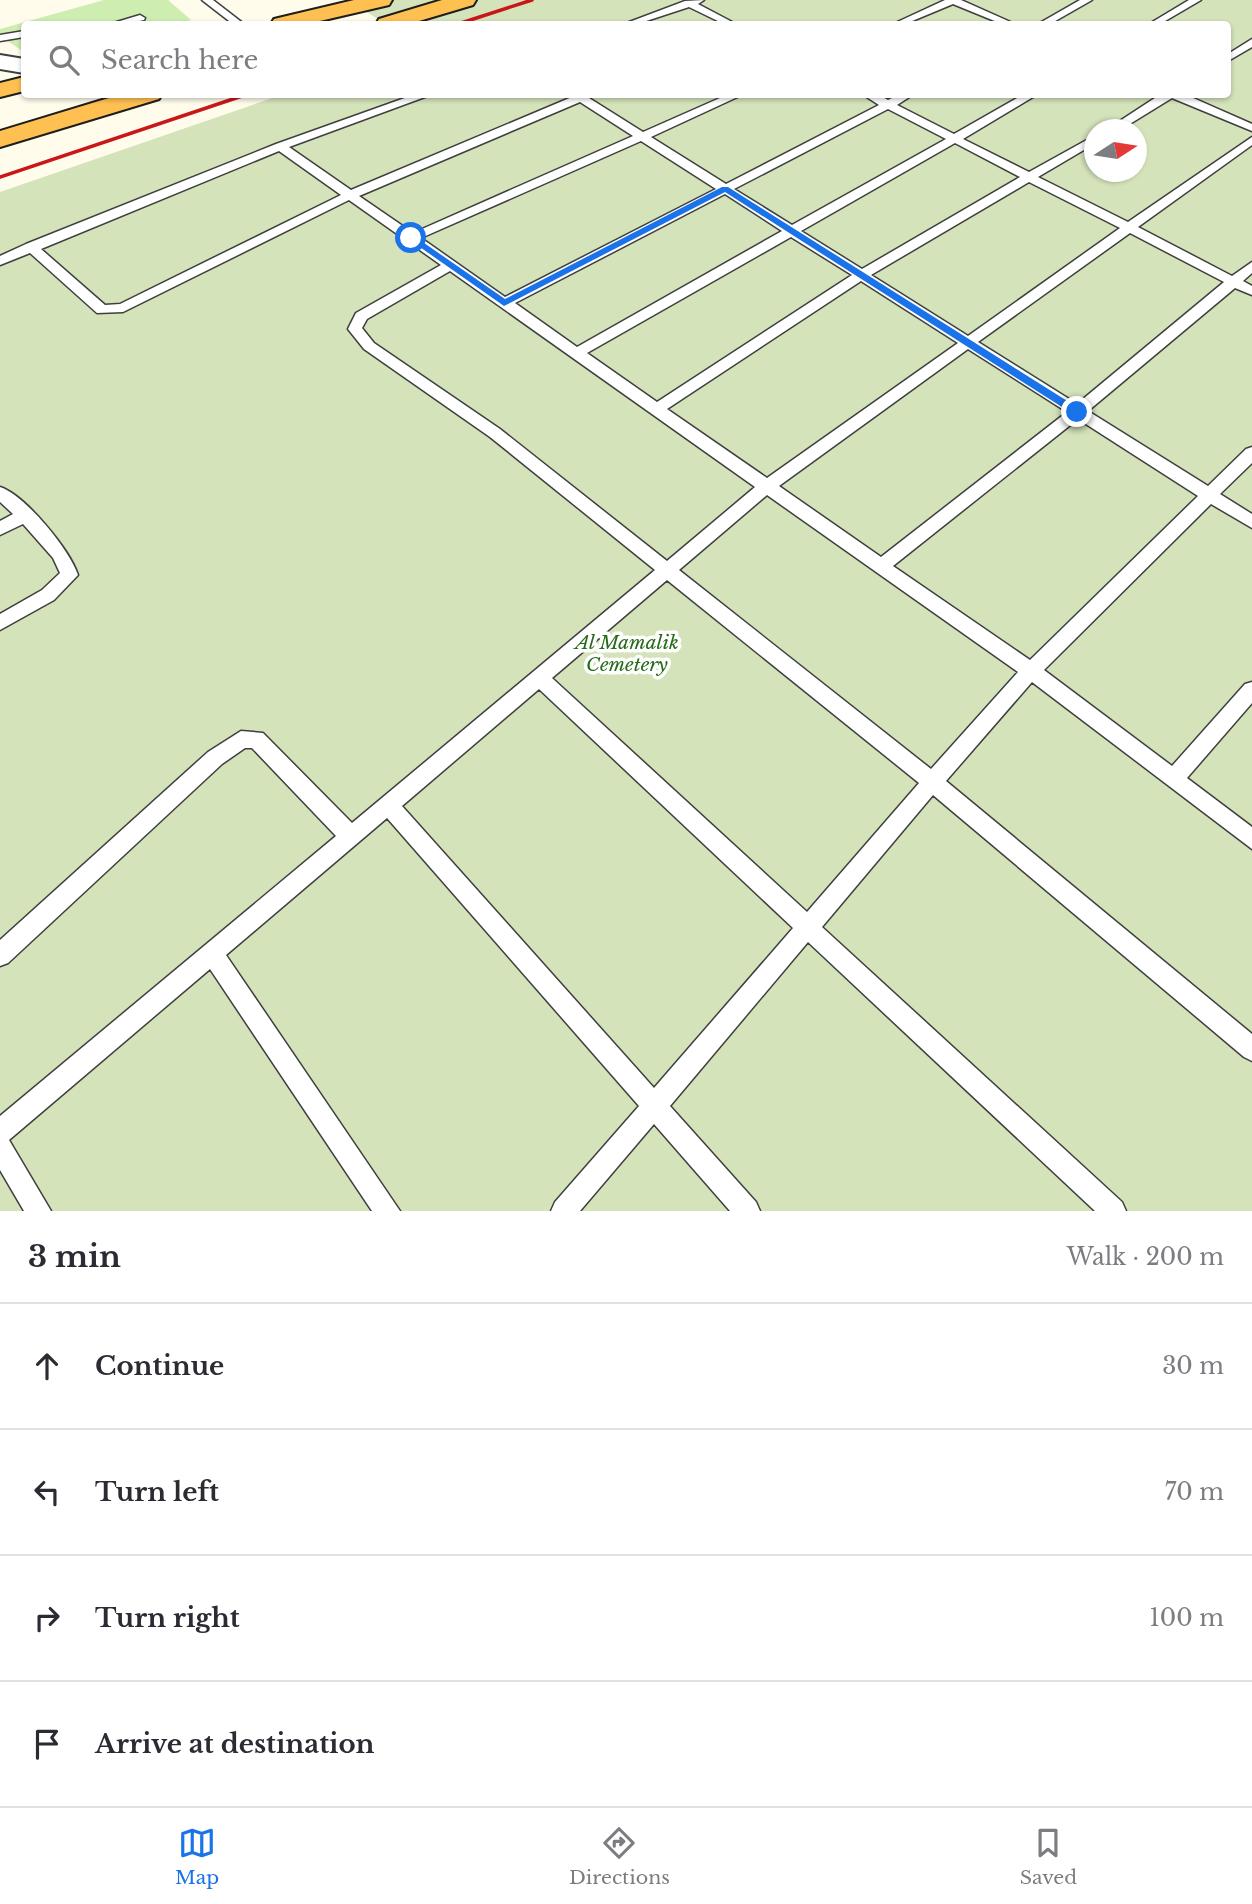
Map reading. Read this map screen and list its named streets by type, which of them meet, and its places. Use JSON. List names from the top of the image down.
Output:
{
  "parks": ["Al Mamalik Cemetery"],
  "north": "right",
  "page": {
    "search": "Search here",
    "heading": ["3 min", "Walk · 200 m"],
    "list": [
      ["Continue", "30 m"],
      ["Turn left", "70 m"],
      ["Turn right", "100 m"],
      "Arrive at destination"
    ],
    "nav": ["Map", "Directions", "Saved"]
  }
}
